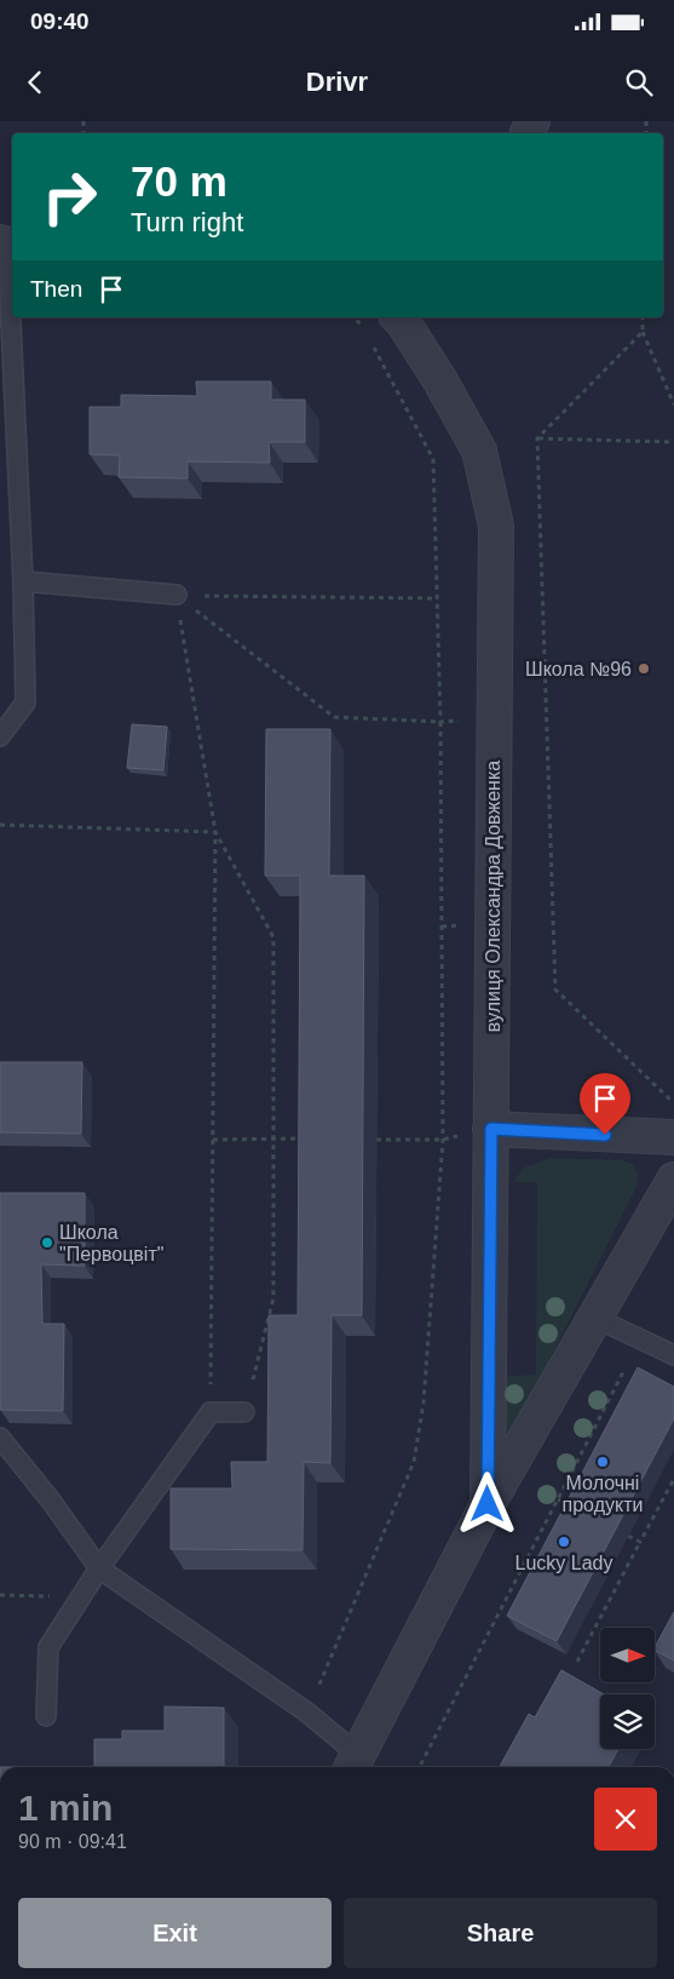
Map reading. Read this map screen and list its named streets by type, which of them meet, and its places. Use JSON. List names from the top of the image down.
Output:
{
  "streets": {
    "street": ["вулиця Олександра Довженка"]
  },
  "places": [
    "Школа №96",
    "Школа \"Первоцвіт\"",
    "Молочні продукти",
    "Lucky Lady"
  ],
  "north": "right",
  "page": {
    "status": "09:40",
    "header": "Drivr",
    "turn": ["70 m", "Turn right"],
    "then": "Then",
    "heading": ["1 min", "90 m · 09:41"],
    "buttons": ["Exit", "Share"]
  }
}
